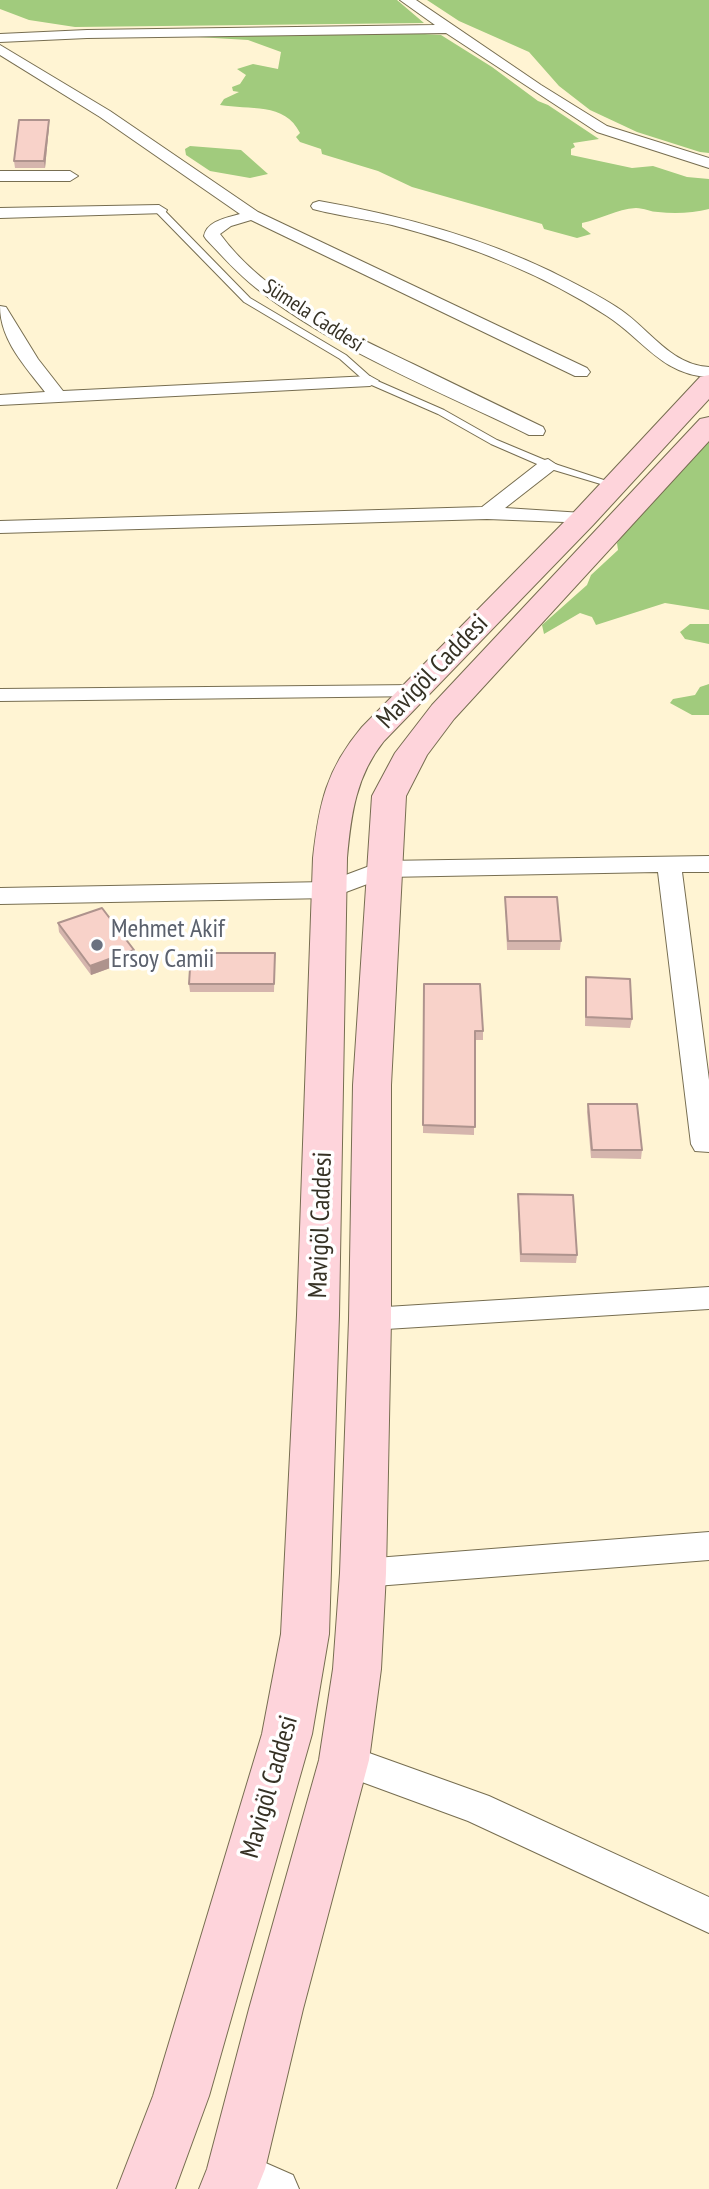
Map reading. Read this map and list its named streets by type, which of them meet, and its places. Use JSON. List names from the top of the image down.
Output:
{
  "streets": {
    "main road": ["Mavigöl Caddesi"],
    "street": ["Sümela Caddesi"]
  },
  "crossings": [
    ["Sümela Caddesi", "Mavigöl Caddesi"]
  ],
  "places": ["Mehmet Akif Ersoy Camii"]
}
